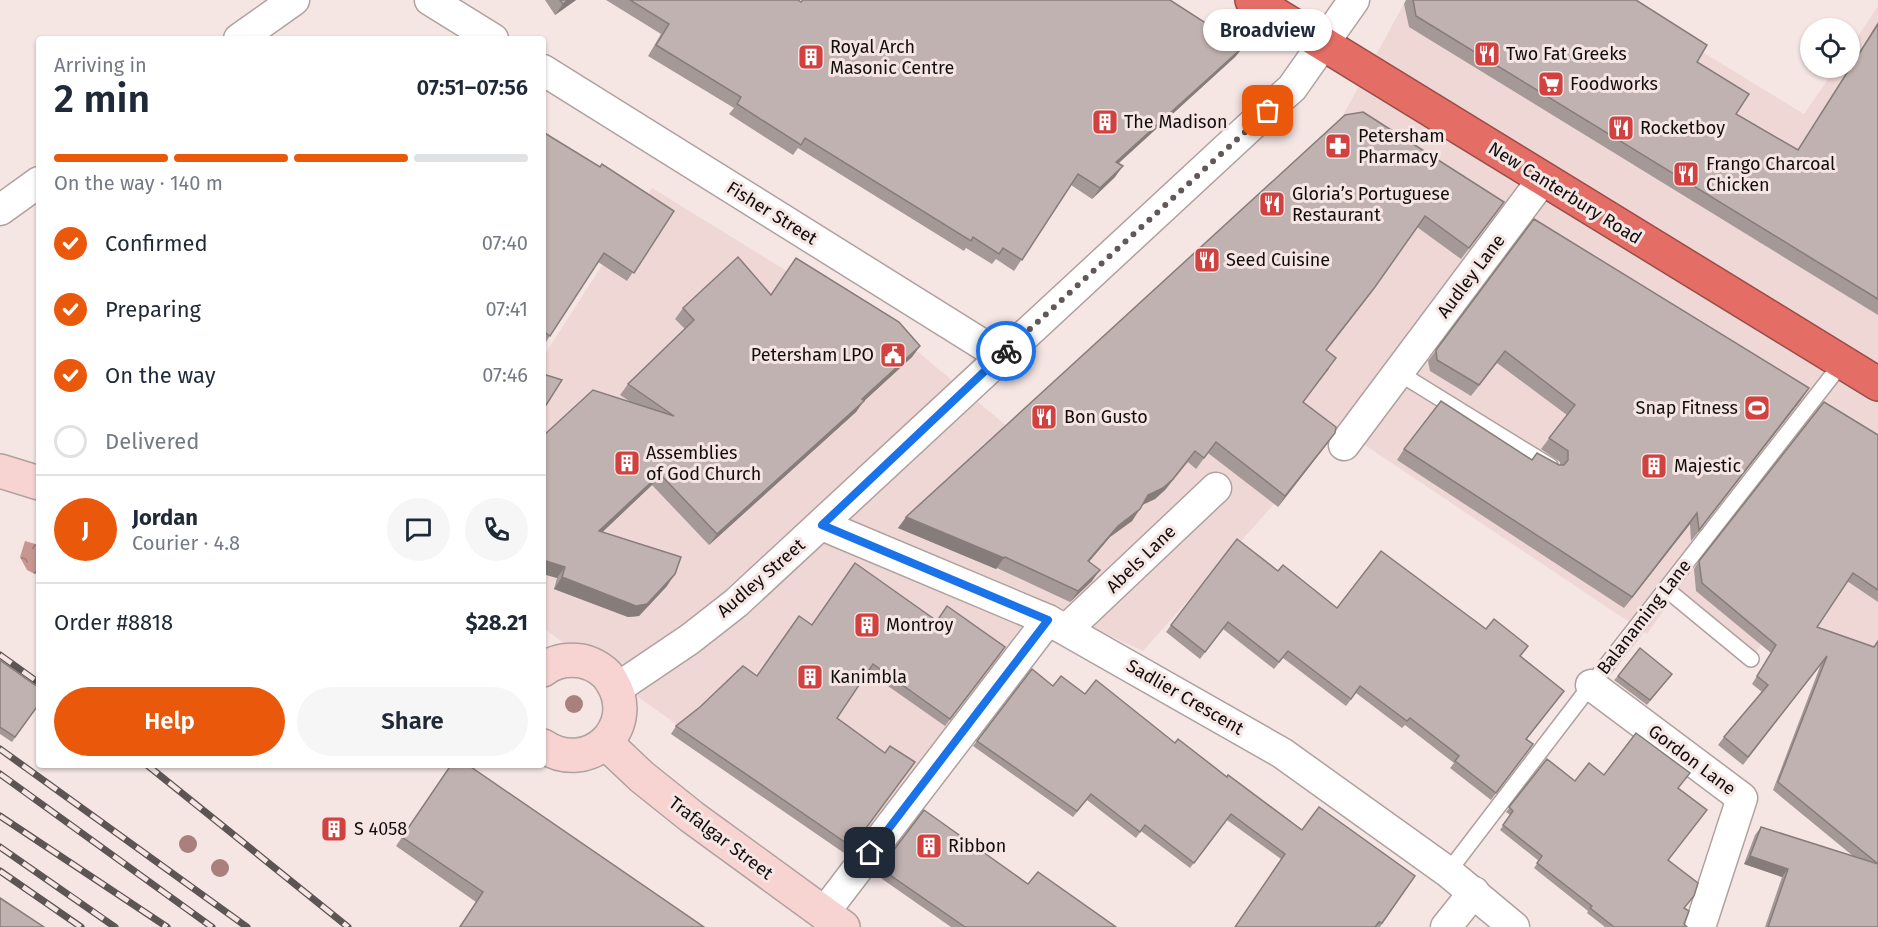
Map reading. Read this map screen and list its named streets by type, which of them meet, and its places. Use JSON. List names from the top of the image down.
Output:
{
  "streets": {
    "highway": ["New Canterbury Road"],
    "street": [
      "Fisher Street",
      "Audley Lane",
      "Abels Lane",
      "Audley Street",
      "Sadlier Crescent",
      "Gordon Lane",
      "Trafalgar Street"
    ],
    "lane": ["Balanaming Lane"]
  },
  "crossings": [
    ["New Canterbury Road", "Audley Lane"],
    ["New Canterbury Road", "Audley Street"],
    ["New Canterbury Road", "Balanaming Lane"],
    ["Fisher Street", "Audley Street"],
    ["Abels Lane", "Sadlier Crescent"],
    ["Abels Lane", "Trafalgar Street"],
    ["Audley Street", "Sadlier Crescent"],
    ["Balanaming Lane", "Sadlier Crescent"],
    ["Balanaming Lane", "Gordon Lane"]
  ],
  "places": {
    "restaurant": [
      "Two Fat Greeks",
      "Rocketboy",
      "Frango Charcoal Chicken",
      "Gloria’s Portuguese Restaurant",
      "Seed Cuisine",
      "Bon Gusto"
    ],
    "building": [
      "Royal Arch Masonic Centre",
      "The Madison",
      "Assemblies of God Church",
      "Majestic",
      "Montroy",
      "Kanimbla",
      "S 4058",
      "Ribbon"
    ],
    "supermarket": ["Foodworks"],
    "other": ["Broadview"],
    "pharmacy": ["Petersham Pharmacy"],
    "public building": ["Petersham LPO"],
    "sports": ["Snap Fitness"]
  },
  "page": {
    "bubble": "Broadview",
    "heading": ["2 min", "Arriving in", "07:51–07:56"],
    "panel": [
      "Jordan",
      "Courier · 4.8",
      "Order #8818",
      "$28.21"
    ],
    "bar": "On the way · 140 m",
    "list": [
      ["Confirmed", "07:40"],
      ["Preparing", "07:41"],
      ["On the way", "07:46"],
      "Delivered"
    ],
    "round": "J",
    "buttons": ["Help", "Share"]
  }
}
